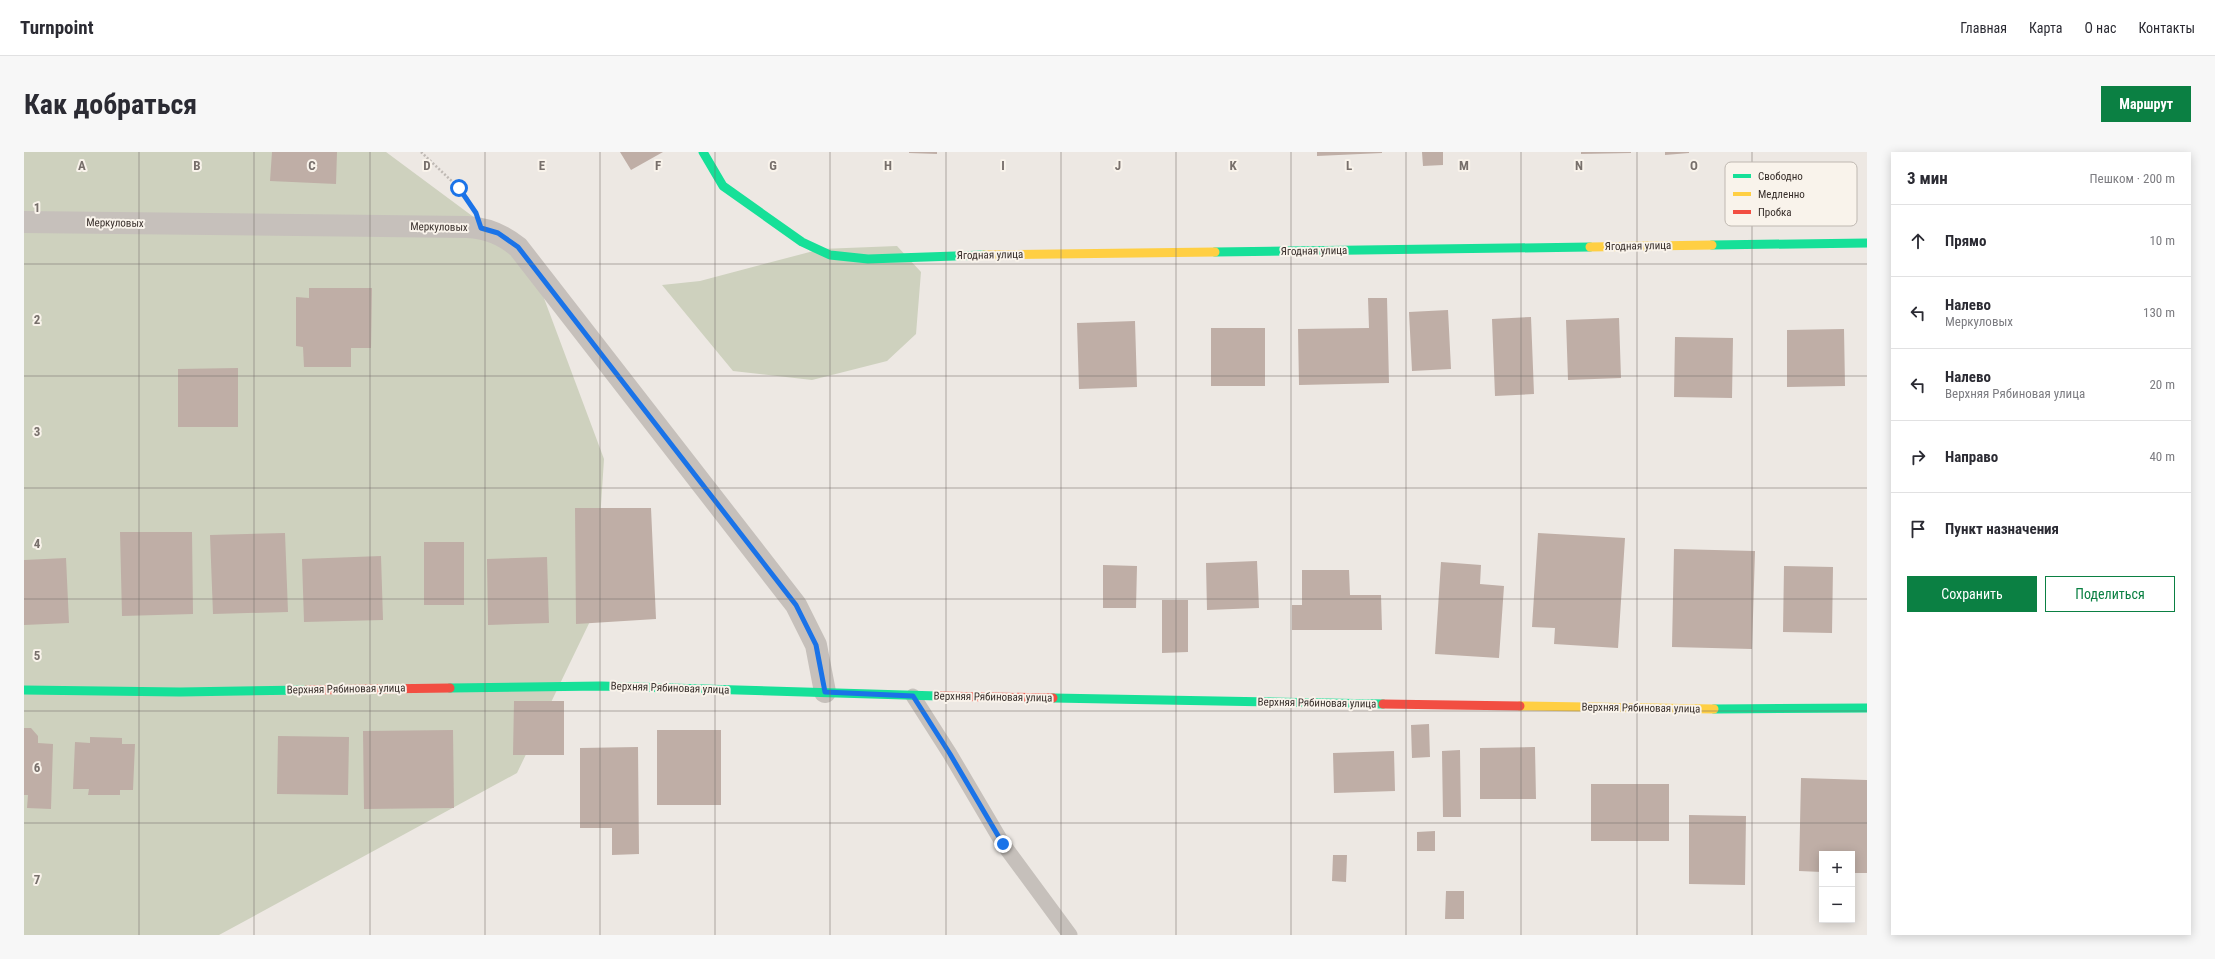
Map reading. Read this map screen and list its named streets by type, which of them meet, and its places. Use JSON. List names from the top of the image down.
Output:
{
  "streets": {
    "street": ["Меркуловых", "Ягодная улица", "Верхняя Рябиновая улица"]
  },
  "crossings": [
    ["Меркуловых", "Верхняя Рябиновая улица"]
  ],
  "legend": ["Свободно", "Медленно", "Пробка"],
  "page": {
    "header": "Turnpoint",
    "nav": [
      "Главная",
      "Карта",
      "О нас",
      "Контакты"
    ],
    "buttons": [
      "Маршрут",
      ["Сохранить", "Поделиться"]
    ],
    "title": "Как добраться",
    "heading": ["3 мин", "Пешком · 200 m"],
    "list": [
      ["Прямо", "10 m"],
      ["Налево", "Меркуловых", "130 m"],
      ["Налево", "Верхняя Рябиновая улица", "20 m"],
      ["Направо", "40 m"],
      "Пункт назначения"
    ],
    "map_buttons": ["+", "−"]
  },
  "grid": {
    "columns": [
      "A",
      "B",
      "C",
      "D",
      "E",
      "F",
      "G",
      "H",
      "I",
      "J",
      "K",
      "L",
      "M",
      "N",
      "O"
    ],
    "rows": [
      "1",
      "2",
      "3",
      "4",
      "5",
      "6",
      "7"
    ]
  }
}
